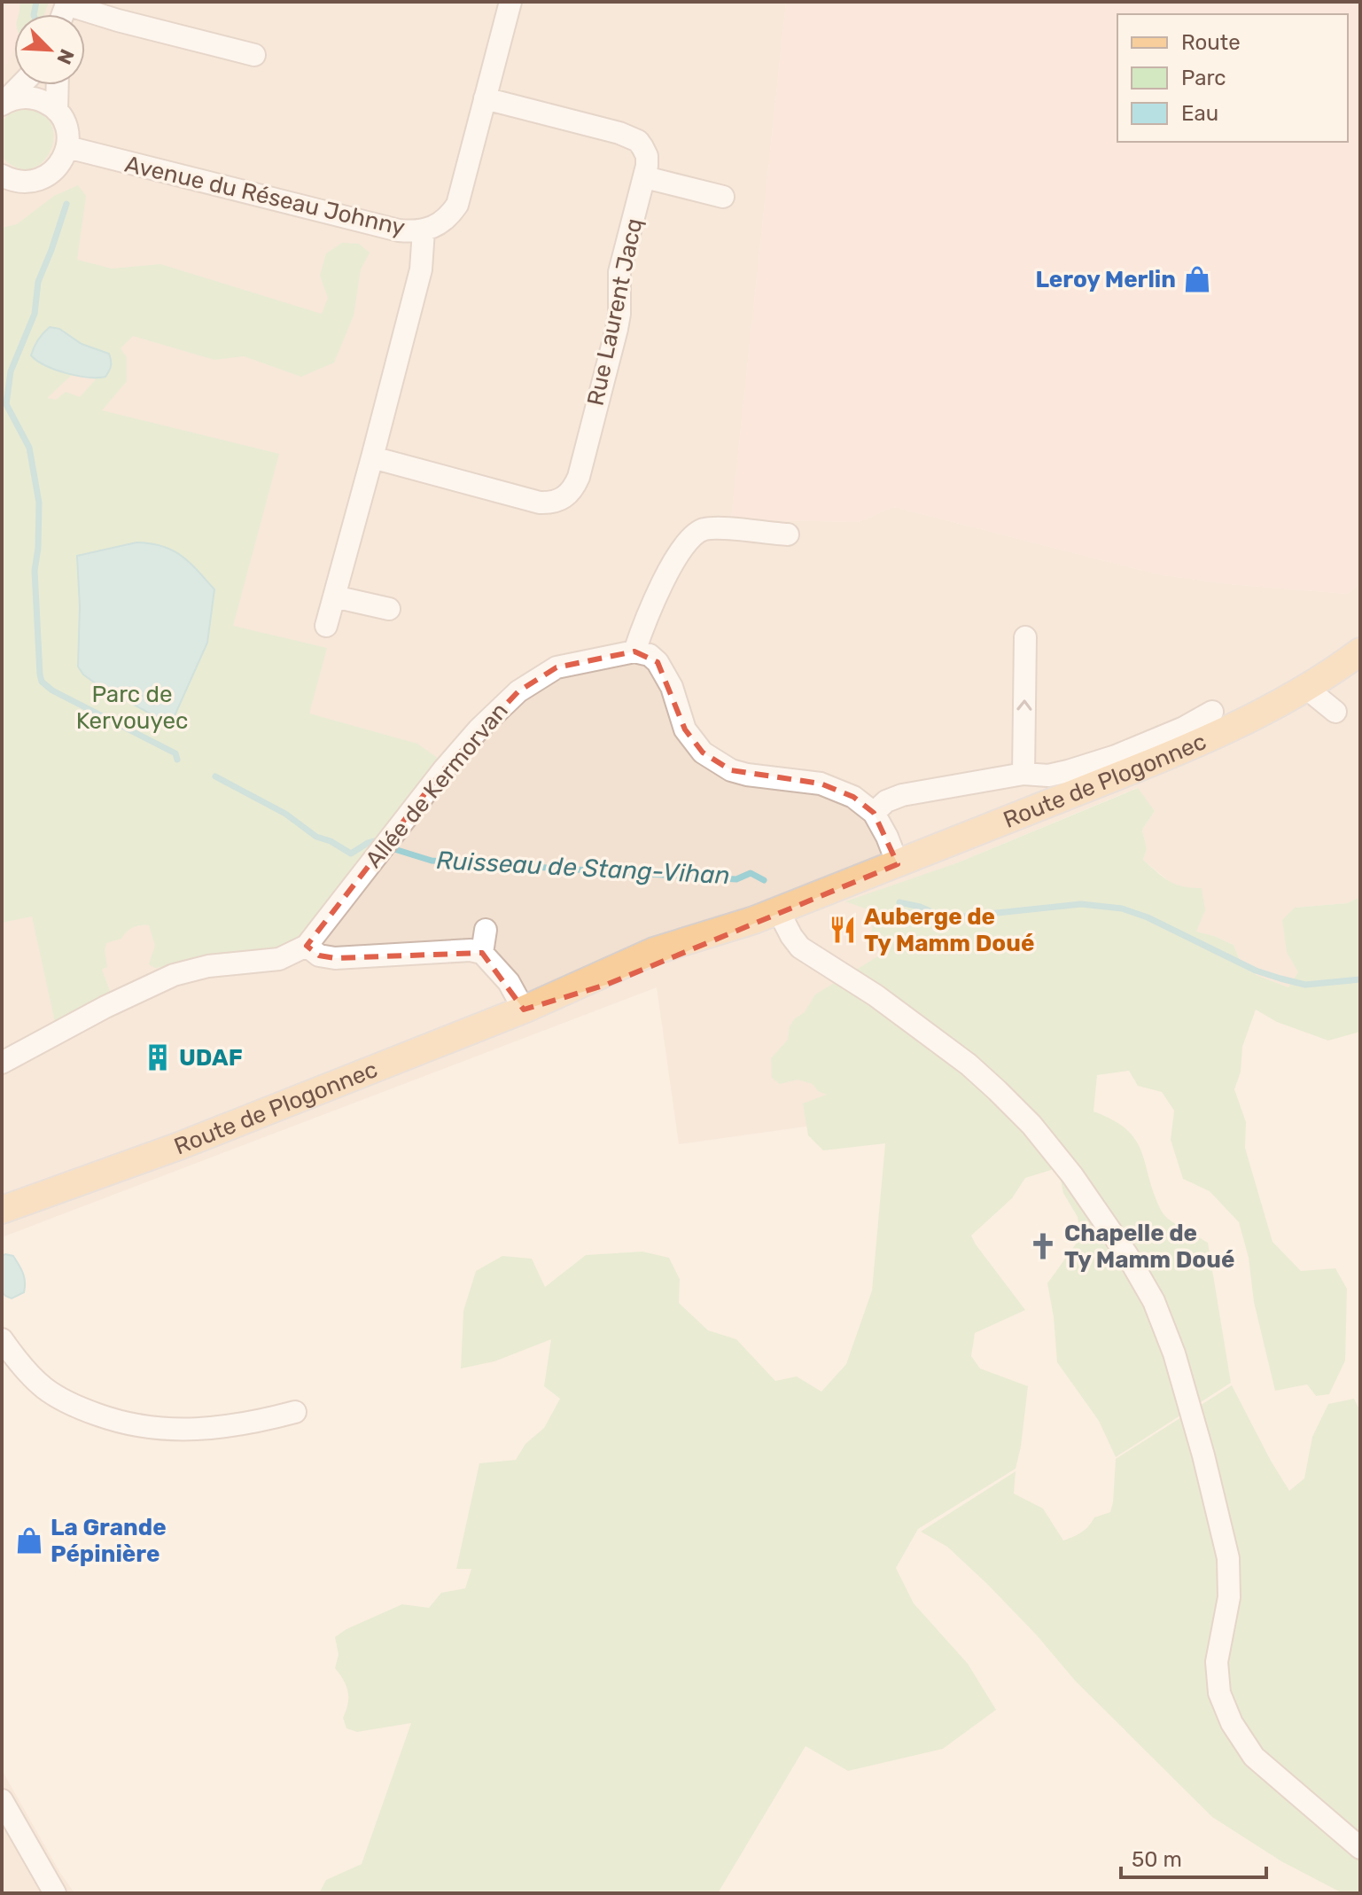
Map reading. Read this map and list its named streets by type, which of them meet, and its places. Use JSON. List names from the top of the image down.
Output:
{
  "streets": {
    "main road": ["Route de Plogonnec"],
    "street": ["Avenue du Réseau Johnny", "Rue Laurent Jacq", "Allée de Kermorvan"]
  },
  "crossings": [
    ["Avenue du Réseau Johnny", "Rue Laurent Jacq"]
  ],
  "water": ["Ruisseau de Stang-Vihan"],
  "parks": ["Parc de Kervouyec"],
  "places": {
    "shop": ["Leroy Merlin", "La Grande Pépinière"],
    "restaurant": ["Auberge de Ty Mamm Doué"],
    "building": ["UDAF"],
    "church": ["Chapelle de Ty Mamm Doué"]
  },
  "legend": ["Route", "Parc", "Eau"],
  "scale_bar": "50 m",
  "north": "bottom right"
}
